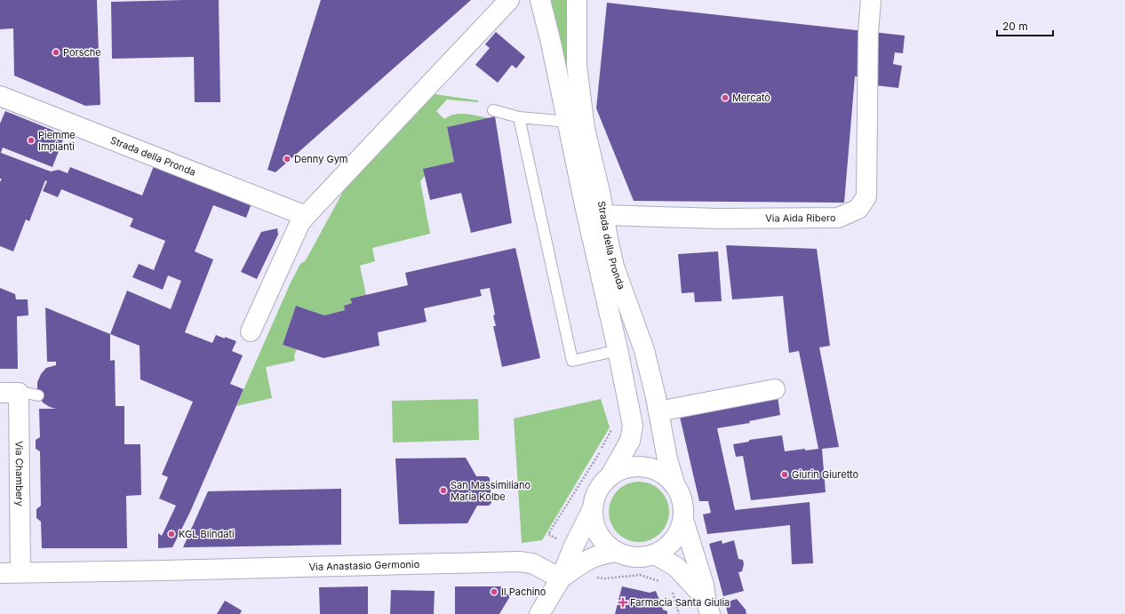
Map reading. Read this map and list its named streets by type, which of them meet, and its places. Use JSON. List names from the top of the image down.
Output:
{
  "streets": {
    "street": [
      "Strada della Pronda",
      "Via Aida Ribero",
      "Via Chambery",
      "Via Anastasio Germonio"
    ]
  },
  "crossings": [
    ["Strada della Pronda", "Via Aida Ribero"],
    ["Via Chambery", "Via Anastasio Germonio"]
  ],
  "places": {
    "other": [
      "Porsche",
      "Mercatò",
      "Piemme Impianti",
      "Denny Gym",
      "Giurin Giuretto",
      "San Massimiliano Maria Kolbe",
      "KGL Blindati",
      "Il Pachino"
    ],
    "health": ["Farmacia Santa Giulia"]
  },
  "scale_bar": "20 m"
}
